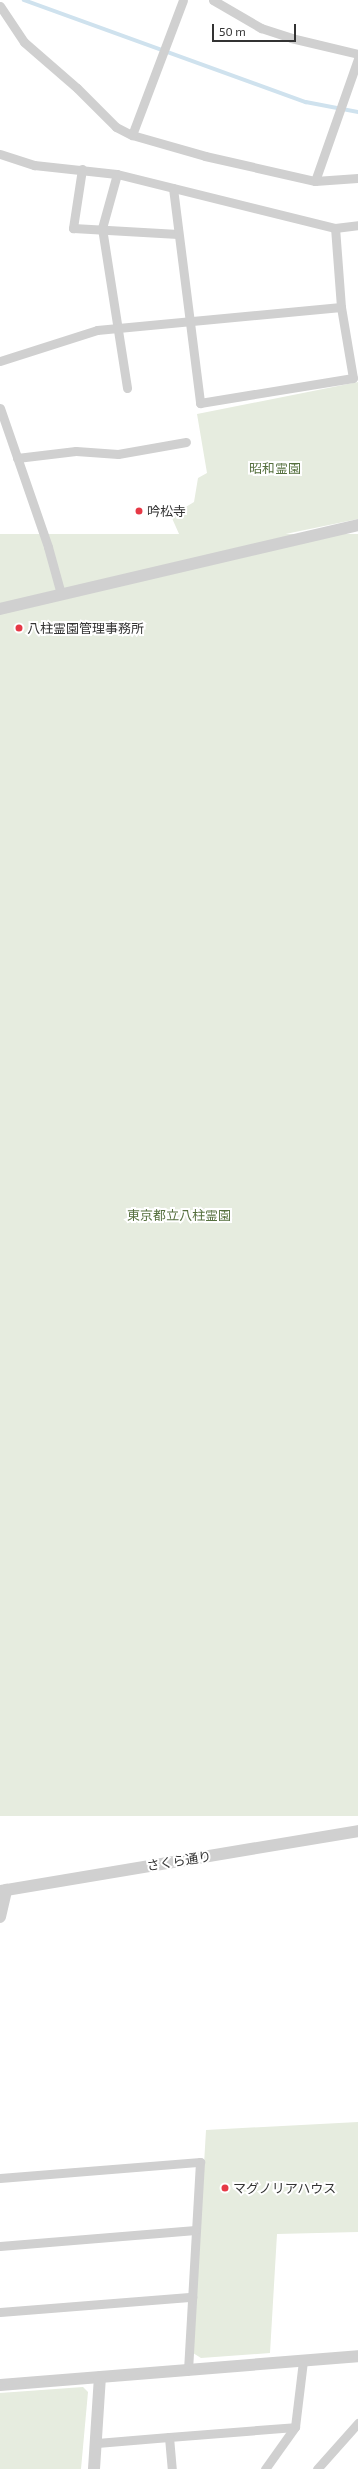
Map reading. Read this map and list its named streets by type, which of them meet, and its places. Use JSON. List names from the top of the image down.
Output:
{
  "streets": {
    "street": ["さくら通り"]
  },
  "parks": ["昭和霊園", "東京都立八柱霊園"],
  "places": ["吟松寺", "八柱霊園管理事務所", "マグノリアハウス"],
  "scale_bar": "50 m"
}
